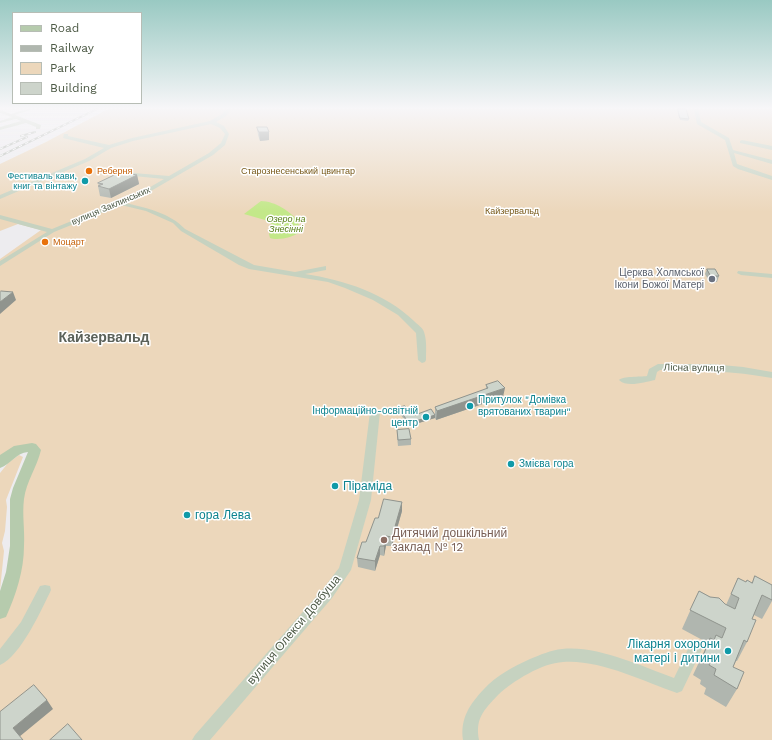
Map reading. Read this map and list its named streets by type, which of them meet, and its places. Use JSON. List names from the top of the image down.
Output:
{
  "streets": {
    "street": ["вулиця Заклинських", "Лісна вулиця", "вулиця Олекси Довбуша"]
  },
  "districts": ["Кайзервальд"],
  "water": ["Озеро на Знесінні"],
  "parks": ["Старознесенський цвинтар", "Кайзервальд"],
  "places": [
    "Реберня",
    "Фестиваль кави, книг та вінтажу",
    "Моцарт",
    "Церква Холмської Ікони Божої Матері",
    "Притулок \"Домівка врятованих тварин\"",
    "Інформаційно-освітній центр",
    "Змієва гора",
    "Піраміда",
    "гора Лева",
    "Дитячий дошкільний заклад № 12",
    "Лікарня охорони матері і дитини"
  ],
  "legend": [
    "Road",
    "Railway",
    "Park",
    "Building"
  ]
}
